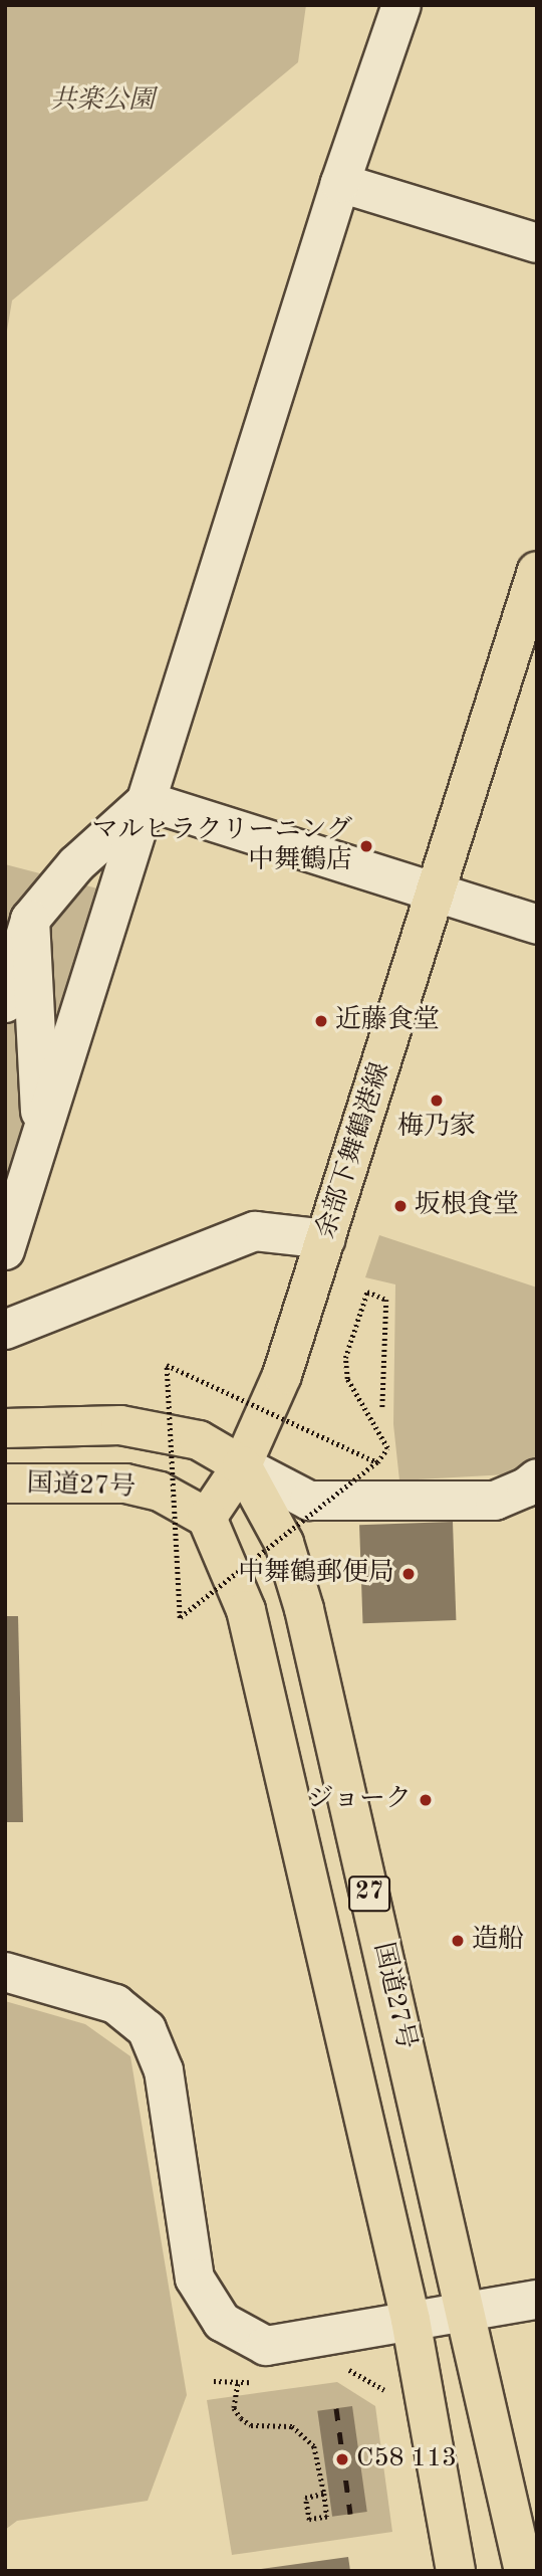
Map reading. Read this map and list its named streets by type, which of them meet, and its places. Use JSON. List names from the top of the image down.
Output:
{
  "streets": {
    "main road": ["余部下舞鶴港線", "国道27号", "27"]
  },
  "crossings": [
    ["余部下舞鶴港線", "国道27号"],
    ["余部下舞鶴港線", "27"],
    ["国道27号", "27"]
  ],
  "parks": ["共楽公園"],
  "places": [
    "マルヒラクリーニング 中舞鶴店",
    "近藤食堂",
    "梅乃家",
    "坂根食堂",
    "中舞鶴郵便局",
    "ジョーク",
    "造船",
    "C58 113"
  ]
}
